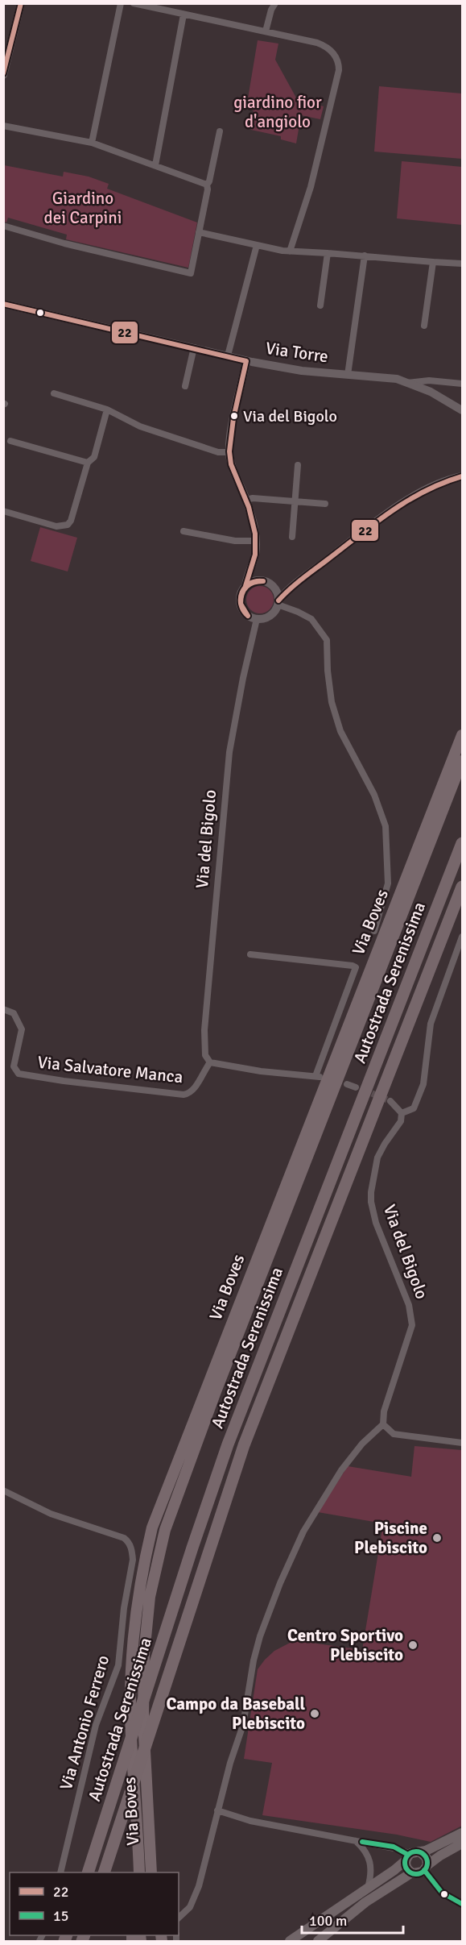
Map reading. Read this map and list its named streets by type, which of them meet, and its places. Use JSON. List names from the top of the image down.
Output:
{
  "streets": {
    "highway": ["Via Boves", "Autostrada Serenissima"],
    "street": [
      "Via Torre",
      "Via del Bigolo",
      "Via Salvatore Manca",
      "Via Antonio Ferrero"
    ]
  },
  "crossings": [
    ["Via del Bigolo", "Via Salvatore Manca"]
  ],
  "parks": ["giardino fior d'angiolo", "Giardino dei Carpini"],
  "places": [
    "Via del Bigolo",
    "Piscine Plebiscito",
    "Centro Sportivo Plebiscito",
    "Campo da Baseball Plebiscito"
  ],
  "lines": ["transit line 22", "transit line 15"],
  "legend": ["22", "15"],
  "scale_bar": "100 m"
}
